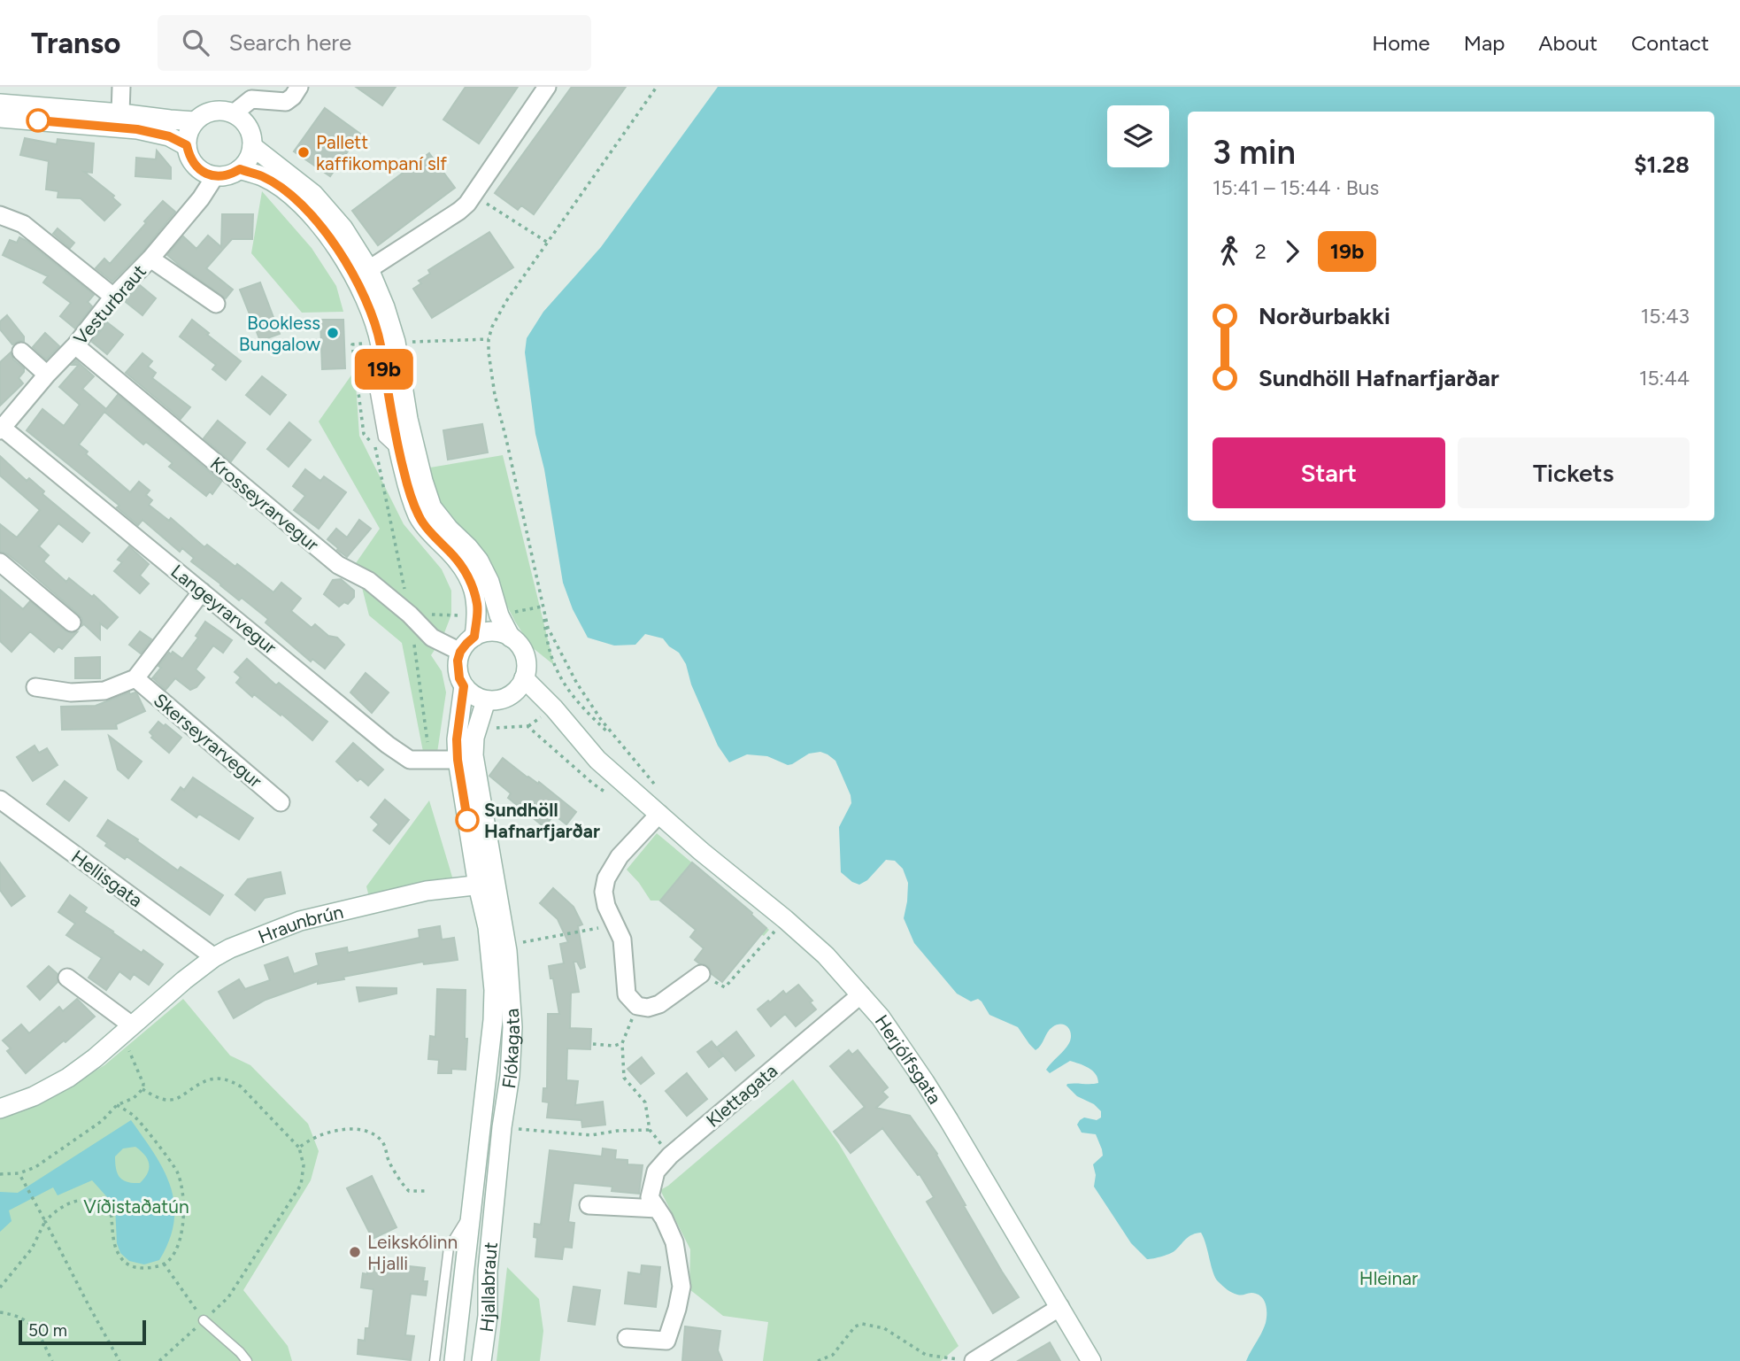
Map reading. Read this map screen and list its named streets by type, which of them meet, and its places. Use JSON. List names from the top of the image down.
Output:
{
  "streets": {
    "main road": [
      "Hraunbrún",
      "Flókagata",
      "Herjólfsgata",
      "Hjallabraut"
    ],
    "street": [
      "Vesturbraut",
      "Krosseyrarvegur",
      "Langeyrarvegur",
      "Skerseyrarvegur",
      "Hellisgata",
      "Klettagata"
    ]
  },
  "crossings": [
    ["Vesturbraut", "Krosseyrarvegur"],
    ["Vesturbraut", "Langeyrarvegur"],
    ["Krosseyrarvegur", "Herjólfsgata"],
    ["Hellisgata", "Hraunbrún"],
    ["Hraunbrún", "Flókagata"],
    ["Flókagata", "Hjallabraut"],
    ["Herjólfsgata", "Klettagata"]
  ],
  "parks": ["Víðistaðatún", "Hleinar"],
  "places": [
    "Pallett kaffikompaní slf",
    "Bookless Bungalow",
    "Sundhöll Hafnarfjarðar",
    "Leikskólinn Hjalli"
  ],
  "lines": ["bus line 19b"],
  "scale_bar": "50 m",
  "page": {
    "header": "Transo",
    "search": "Search here",
    "nav": [
      "Home",
      "Map",
      "About",
      "Contact"
    ],
    "on_map": "19b",
    "heading": ["3 min", "15:41 – 15:44 · Bus", "$1.28"],
    "legs": ["2", "19b"],
    "list": [
      {
        "name": "Norðurbakki",
        "value": "15:43"
      },
      {
        "name": "Sundhöll Hafnarfjarðar",
        "value": "15:44"
      }
    ],
    "buttons": ["Start", "Tickets"],
    "scale": "50 m"
  }
}
